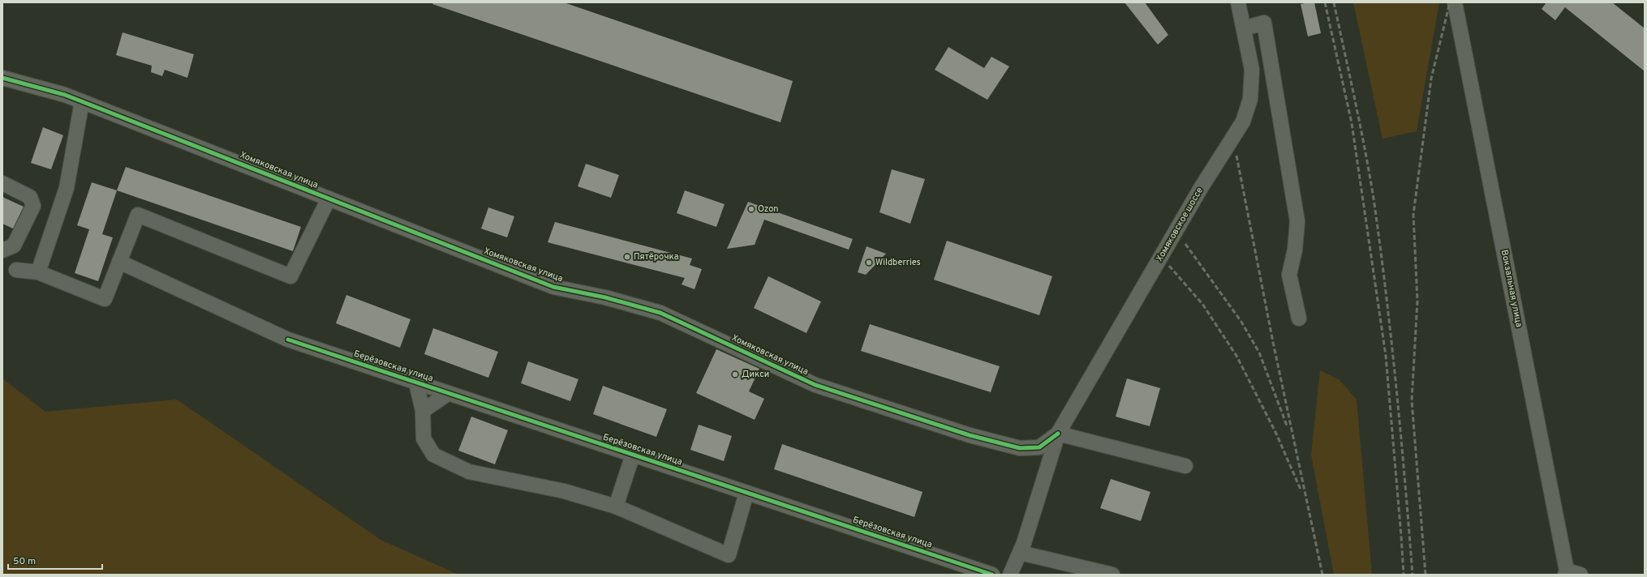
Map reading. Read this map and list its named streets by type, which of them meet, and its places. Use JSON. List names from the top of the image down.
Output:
{
  "streets": {
    "street": [
      "Хомяковская улица",
      "Хомяковское шоссе",
      "Вокзальная улица",
      "Берёзовская улица"
    ]
  },
  "crossings": [
    ["Хомяковская улица", "Хомяковское шоссе"]
  ],
  "places": [
    "Ozon",
    "Пятёрочка",
    "Wildberries",
    "Дикси"
  ],
  "scale_bar": "50 m"
}
